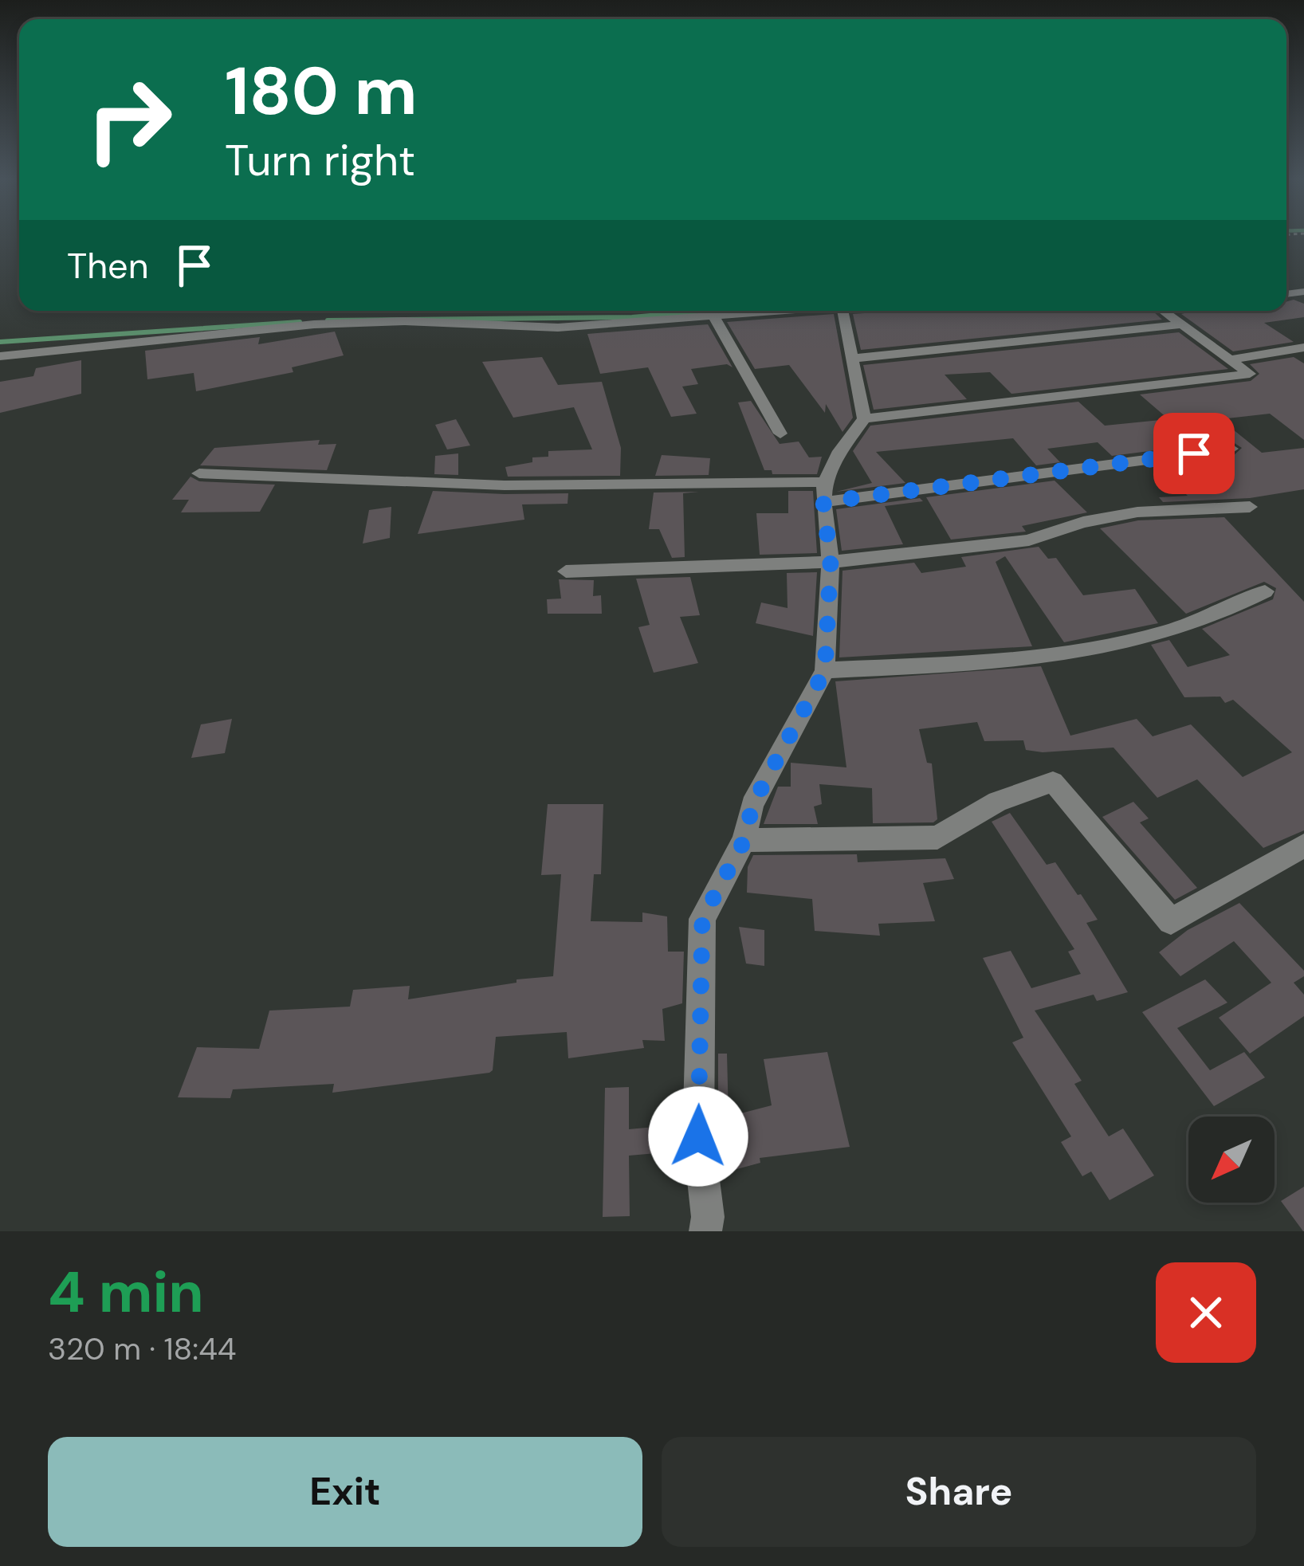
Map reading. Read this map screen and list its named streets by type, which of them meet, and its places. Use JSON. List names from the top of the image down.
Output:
{
  "north": "bottom left",
  "page": {
    "turn": ["180 m", "Turn right"],
    "then": "Then",
    "heading": ["4 min", "320 m · 18:44"],
    "buttons": ["Exit", "Share"]
  }
}
